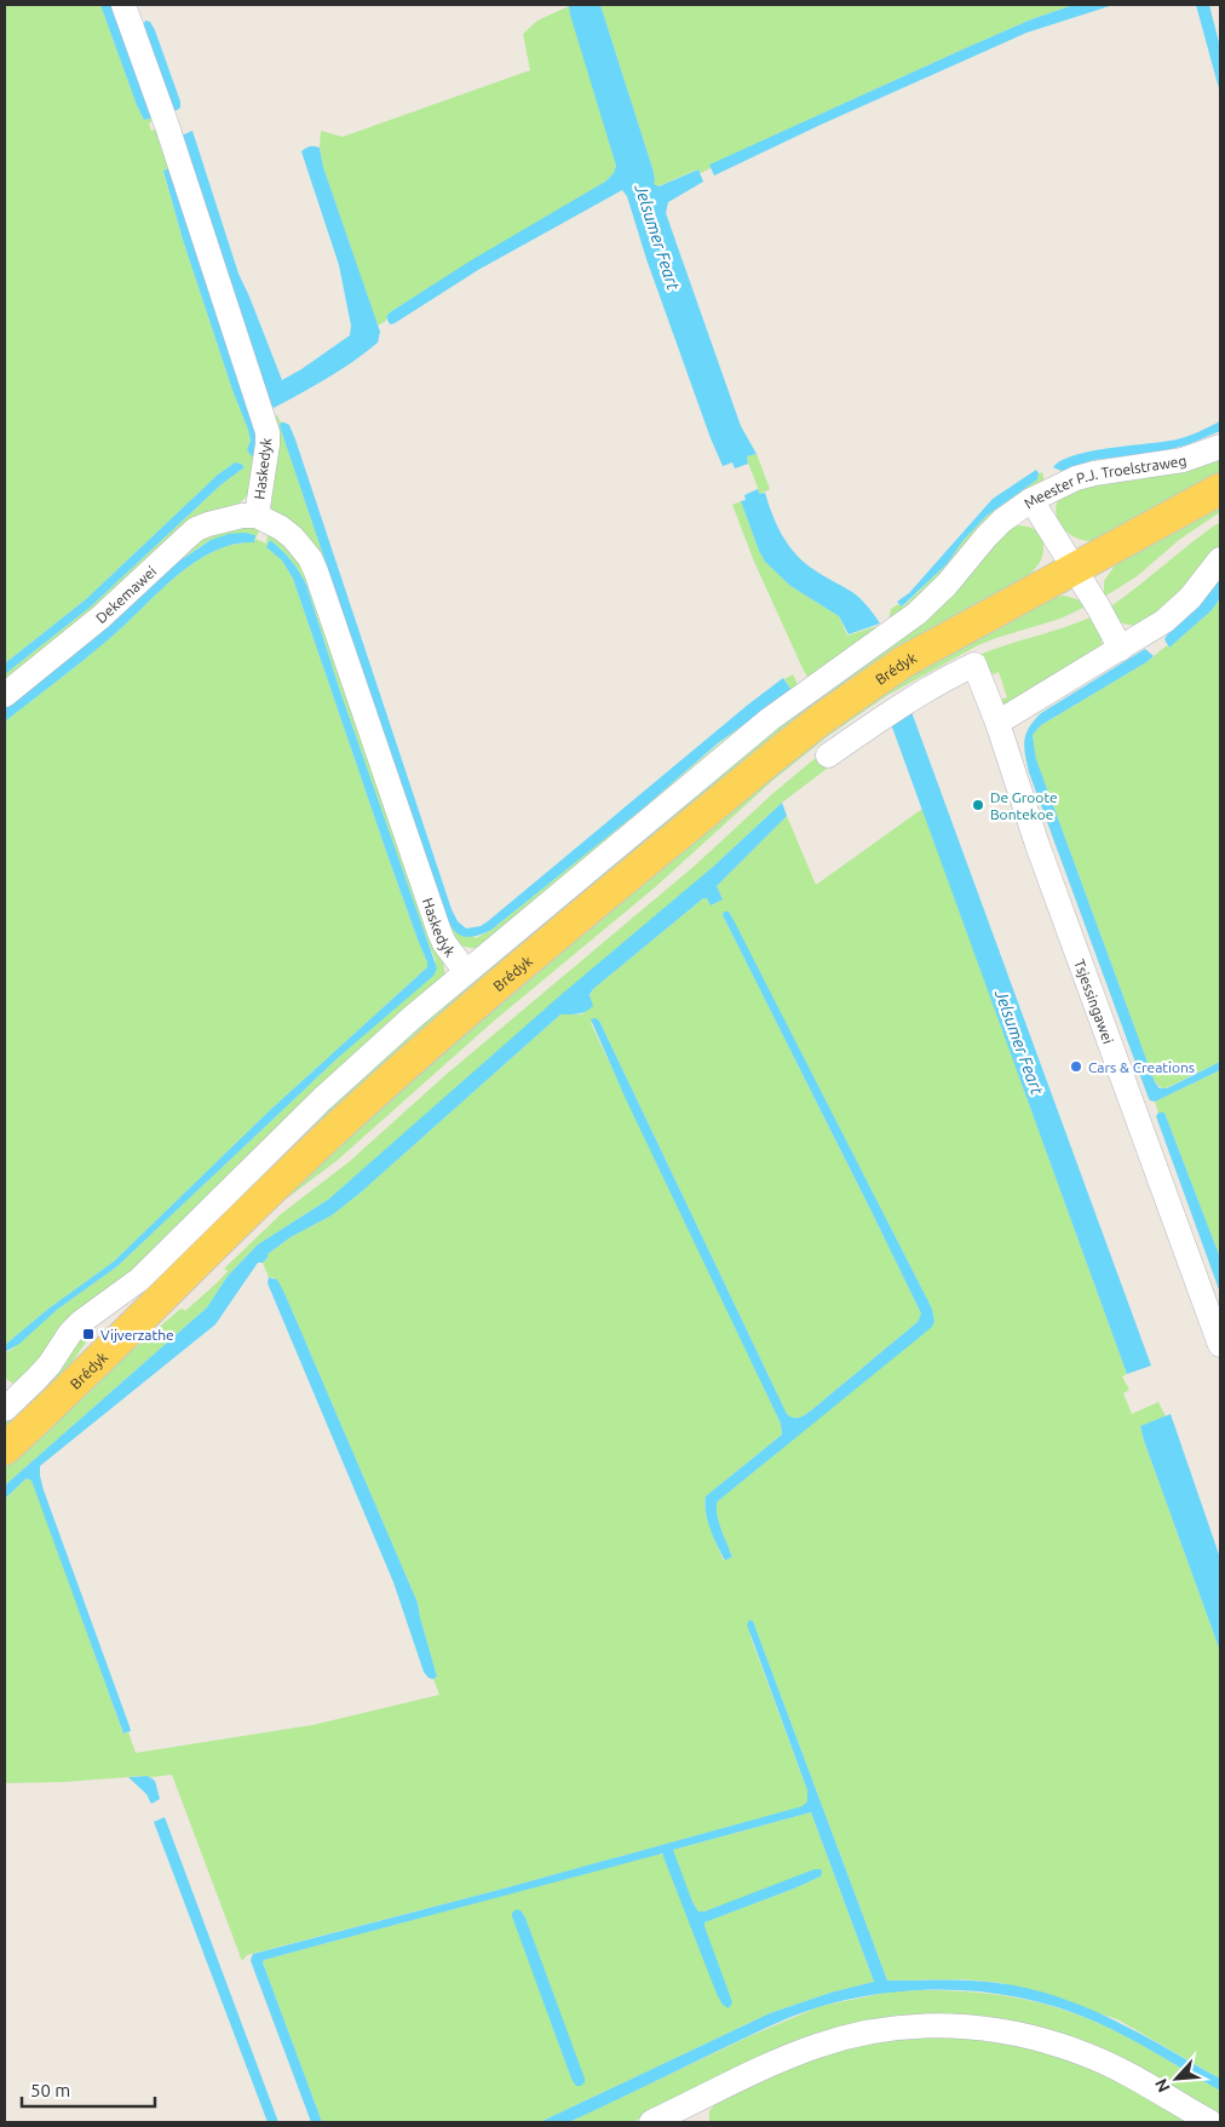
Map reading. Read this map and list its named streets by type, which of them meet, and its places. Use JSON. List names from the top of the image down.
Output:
{
  "streets": {
    "main road": ["Brédyk"],
    "street": [
      "Haskedyk",
      "Meester P.J. Troelstraweg",
      "Dekemawei",
      "Tsjessingawei"
    ]
  },
  "crossings": [
    ["Haskedyk", "Dekemawei"],
    ["Haskedyk", "Brédyk"],
    ["Meester P.J. Troelstraweg", "Brédyk"]
  ],
  "water": ["Jelsumer Feart"],
  "places": {
    "other": ["De Groote Bontekoe", "Cars & Creations"],
    "transit": ["Vijverzathe"]
  },
  "scale_bar": "50 m",
  "north": "bottom left"
}
